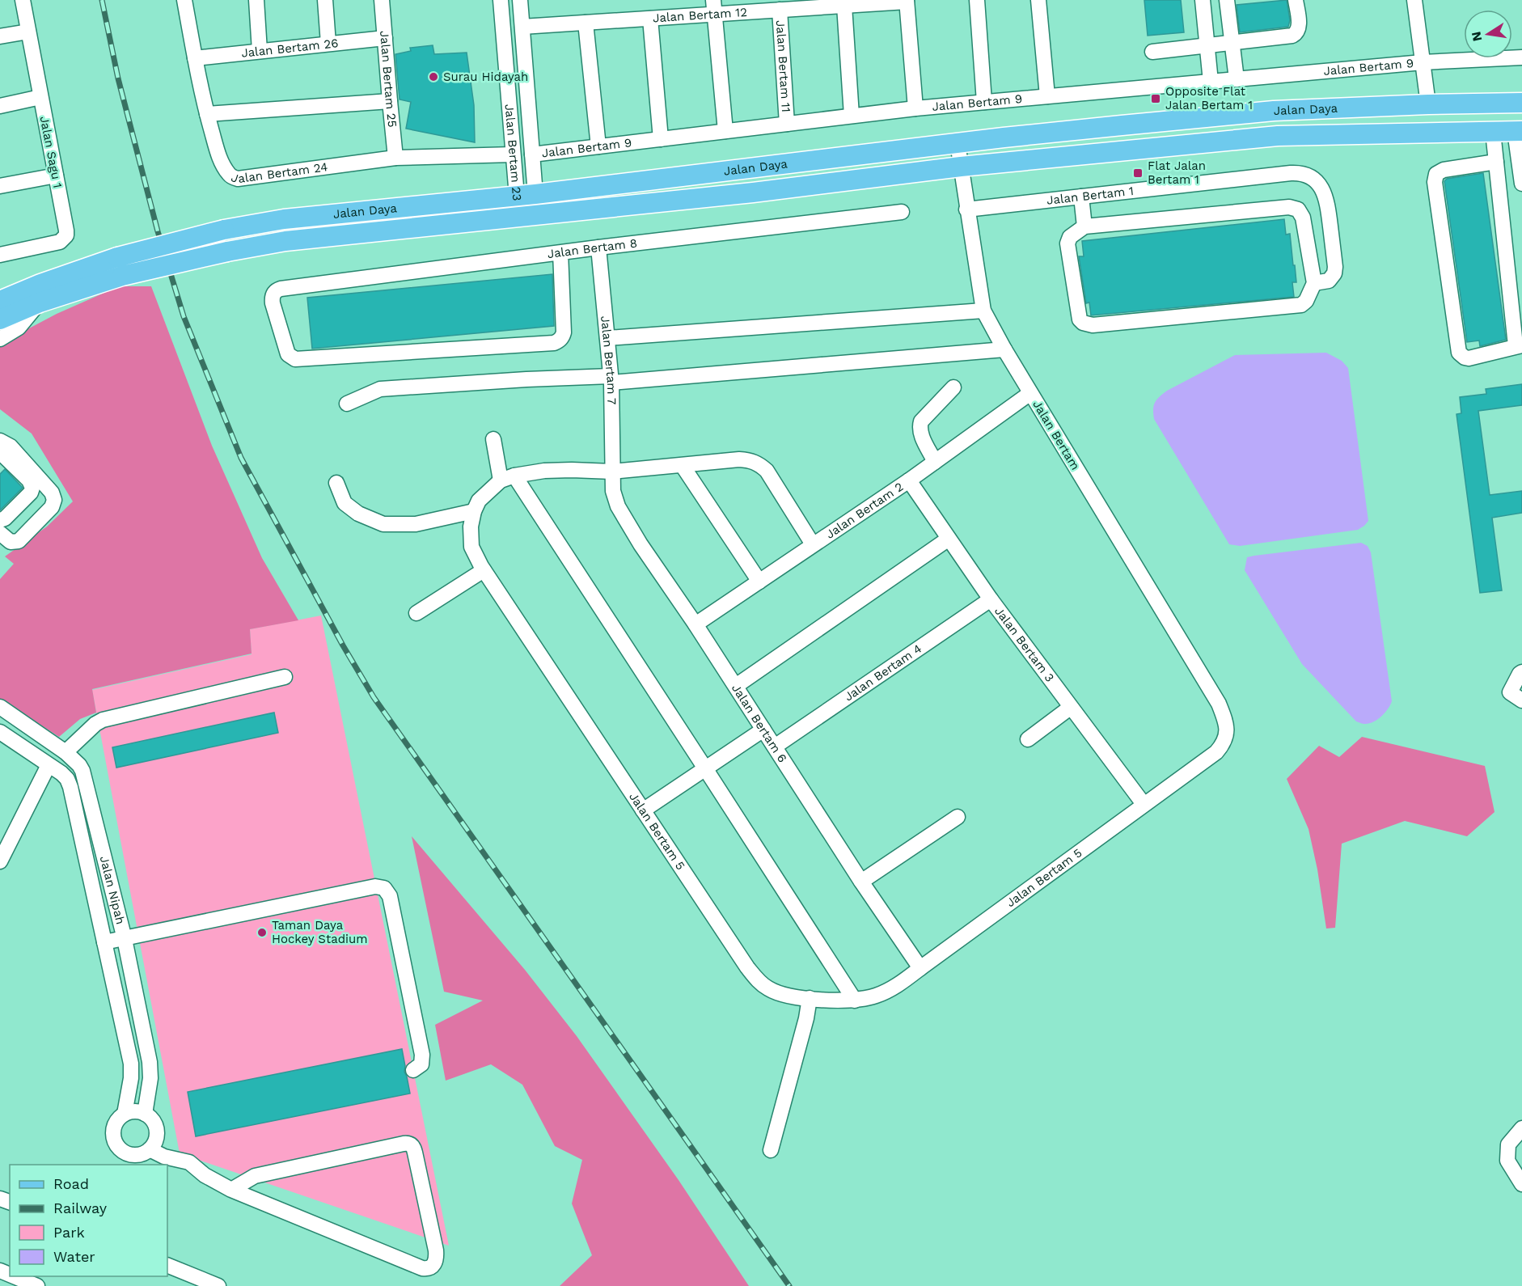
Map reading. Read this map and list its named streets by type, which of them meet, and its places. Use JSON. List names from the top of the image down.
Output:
{
  "streets": {
    "main road": ["Jalan Daya"],
    "street": [
      "Jalan Bertam 12",
      "Jalan Bertam 26",
      "Jalan Bertam 11",
      "Jalan Bertam 9",
      "Jalan Bertam 25",
      "Jalan Sagu 1",
      "Jalan Bertam 23",
      "Jalan Bertam 24",
      "Jalan Bertam 1",
      "Jalan Bertam 8",
      "Jalan Bertam 7",
      "Jalan Bertam",
      "Jalan Bertam 2",
      "Jalan Bertam 3",
      "Jalan Bertam 4",
      "Jalan Bertam 6",
      "Jalan Bertam 5",
      "Jalan Nipah"
    ]
  },
  "crossings": [
    ["Jalan Bertam 12", "Jalan Bertam 11"],
    ["Jalan Bertam 12", "Jalan Bertam 23"],
    ["Jalan Bertam 26", "Jalan Bertam 25"],
    ["Jalan Bertam 26", "Jalan Bertam 24"],
    ["Jalan Bertam 11", "Jalan Bertam 9"],
    ["Jalan Bertam 9", "Jalan Bertam 23"],
    ["Jalan Bertam 25", "Jalan Bertam 24"],
    ["Jalan Daya", "Jalan Bertam 23"],
    ["Jalan Daya", "Jalan Bertam"],
    ["Jalan Bertam 23", "Jalan Bertam 24"],
    ["Jalan Bertam 1", "Jalan Bertam"],
    ["Jalan Bertam 8", "Jalan Bertam 7"],
    ["Jalan Bertam 7", "Jalan Bertam 6"],
    ["Jalan Bertam", "Jalan Bertam 2"],
    ["Jalan Bertam", "Jalan Bertam 5"],
    ["Jalan Bertam 2", "Jalan Bertam 3"],
    ["Jalan Bertam 2", "Jalan Bertam 6"],
    ["Jalan Bertam 3", "Jalan Bertam 4"],
    ["Jalan Bertam 3", "Jalan Bertam 5"],
    ["Jalan Bertam 4", "Jalan Bertam 6"],
    ["Jalan Bertam 6", "Jalan Bertam 5"]
  ],
  "places": {
    "other": ["Surau Hidayah", "Taman Daya Hockey Stadium"],
    "transit": ["Opposite Flat Jalan Bertam 1", "Flat Jalan Bertam 1"]
  },
  "legend": [
    "Road",
    "Railway",
    "Park",
    "Water"
  ],
  "north": "left"
}
